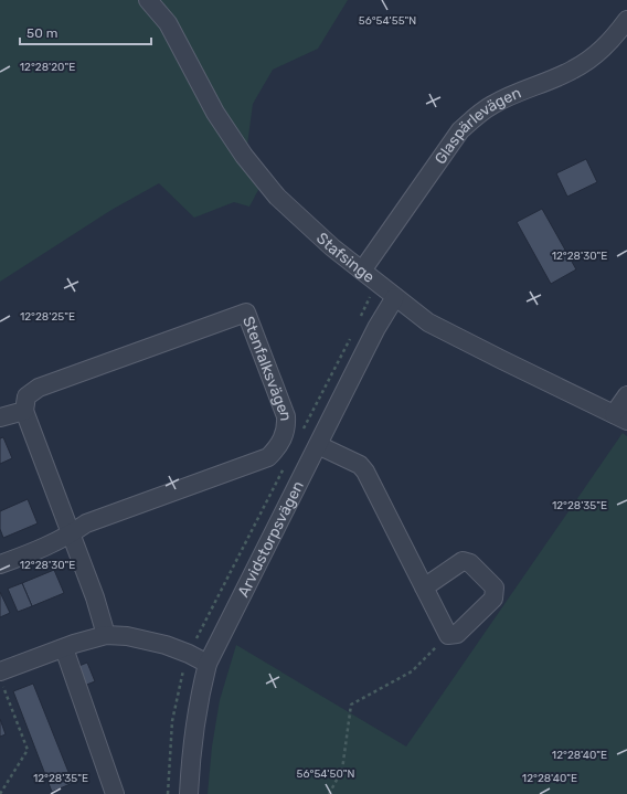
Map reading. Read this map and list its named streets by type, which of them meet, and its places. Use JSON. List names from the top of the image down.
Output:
{
  "streets": {
    "street": [
      "Glaspärlevägen",
      "Stafsinge",
      "Stenfalksvägen",
      "Arvidstorpsvägen"
    ]
  },
  "crossings": [
    ["Glaspärlevägen", "Stafsinge"],
    ["Stafsinge", "Arvidstorpsvägen"]
  ],
  "scale_bar": "50 m",
  "coordinates": [
    "56°54'55\"N",
    "12°28'20\"E",
    "12°28'30\"E",
    "12°28'25\"E",
    "12°28'35\"E",
    "12°28'40\"E",
    "56°54'50\"N"
  ]
}
